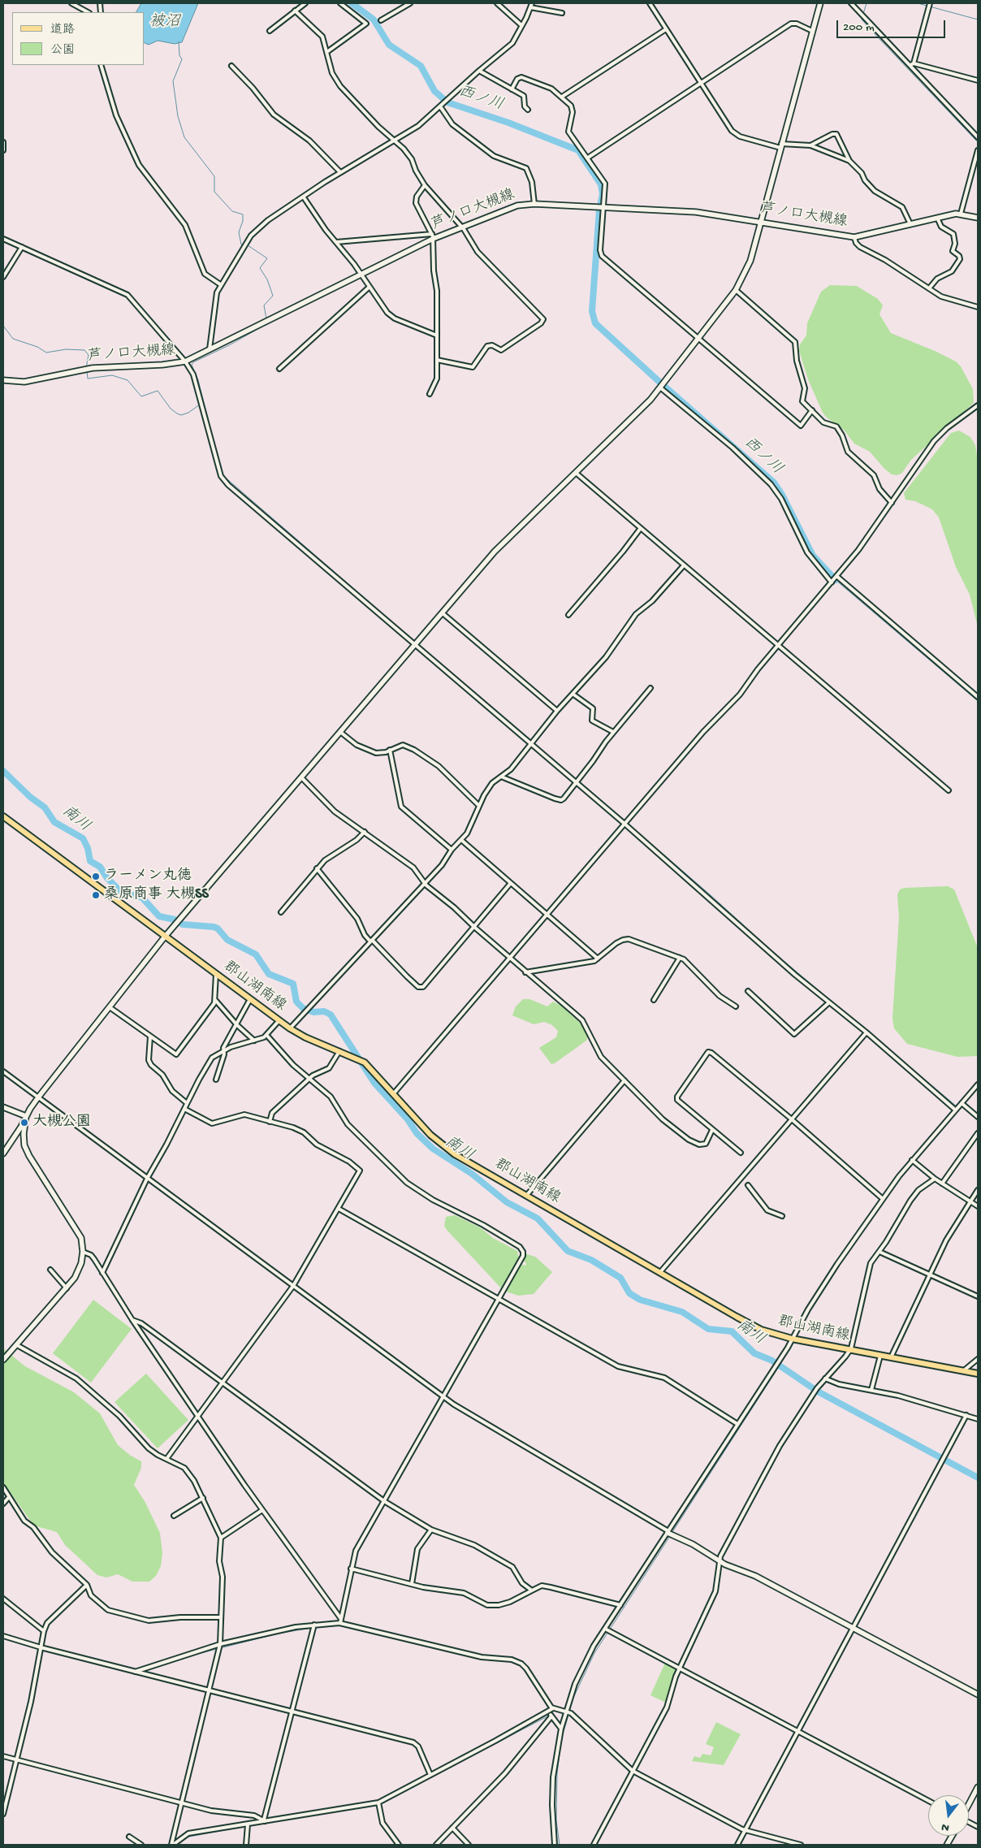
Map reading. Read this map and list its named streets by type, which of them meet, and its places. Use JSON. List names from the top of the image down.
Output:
{
  "streets": {
    "main road": ["郡山湖南線"],
    "street": ["芦ノ口大槻線"]
  },
  "water": ["被沼", "西ノ川", "南川"],
  "places": ["ラーメン丸徳", "桑原商事 大槻SS", "大槻公園"],
  "legend": ["道路", "公園"],
  "scale_bar": "200 m",
  "north": "bottom"
}
